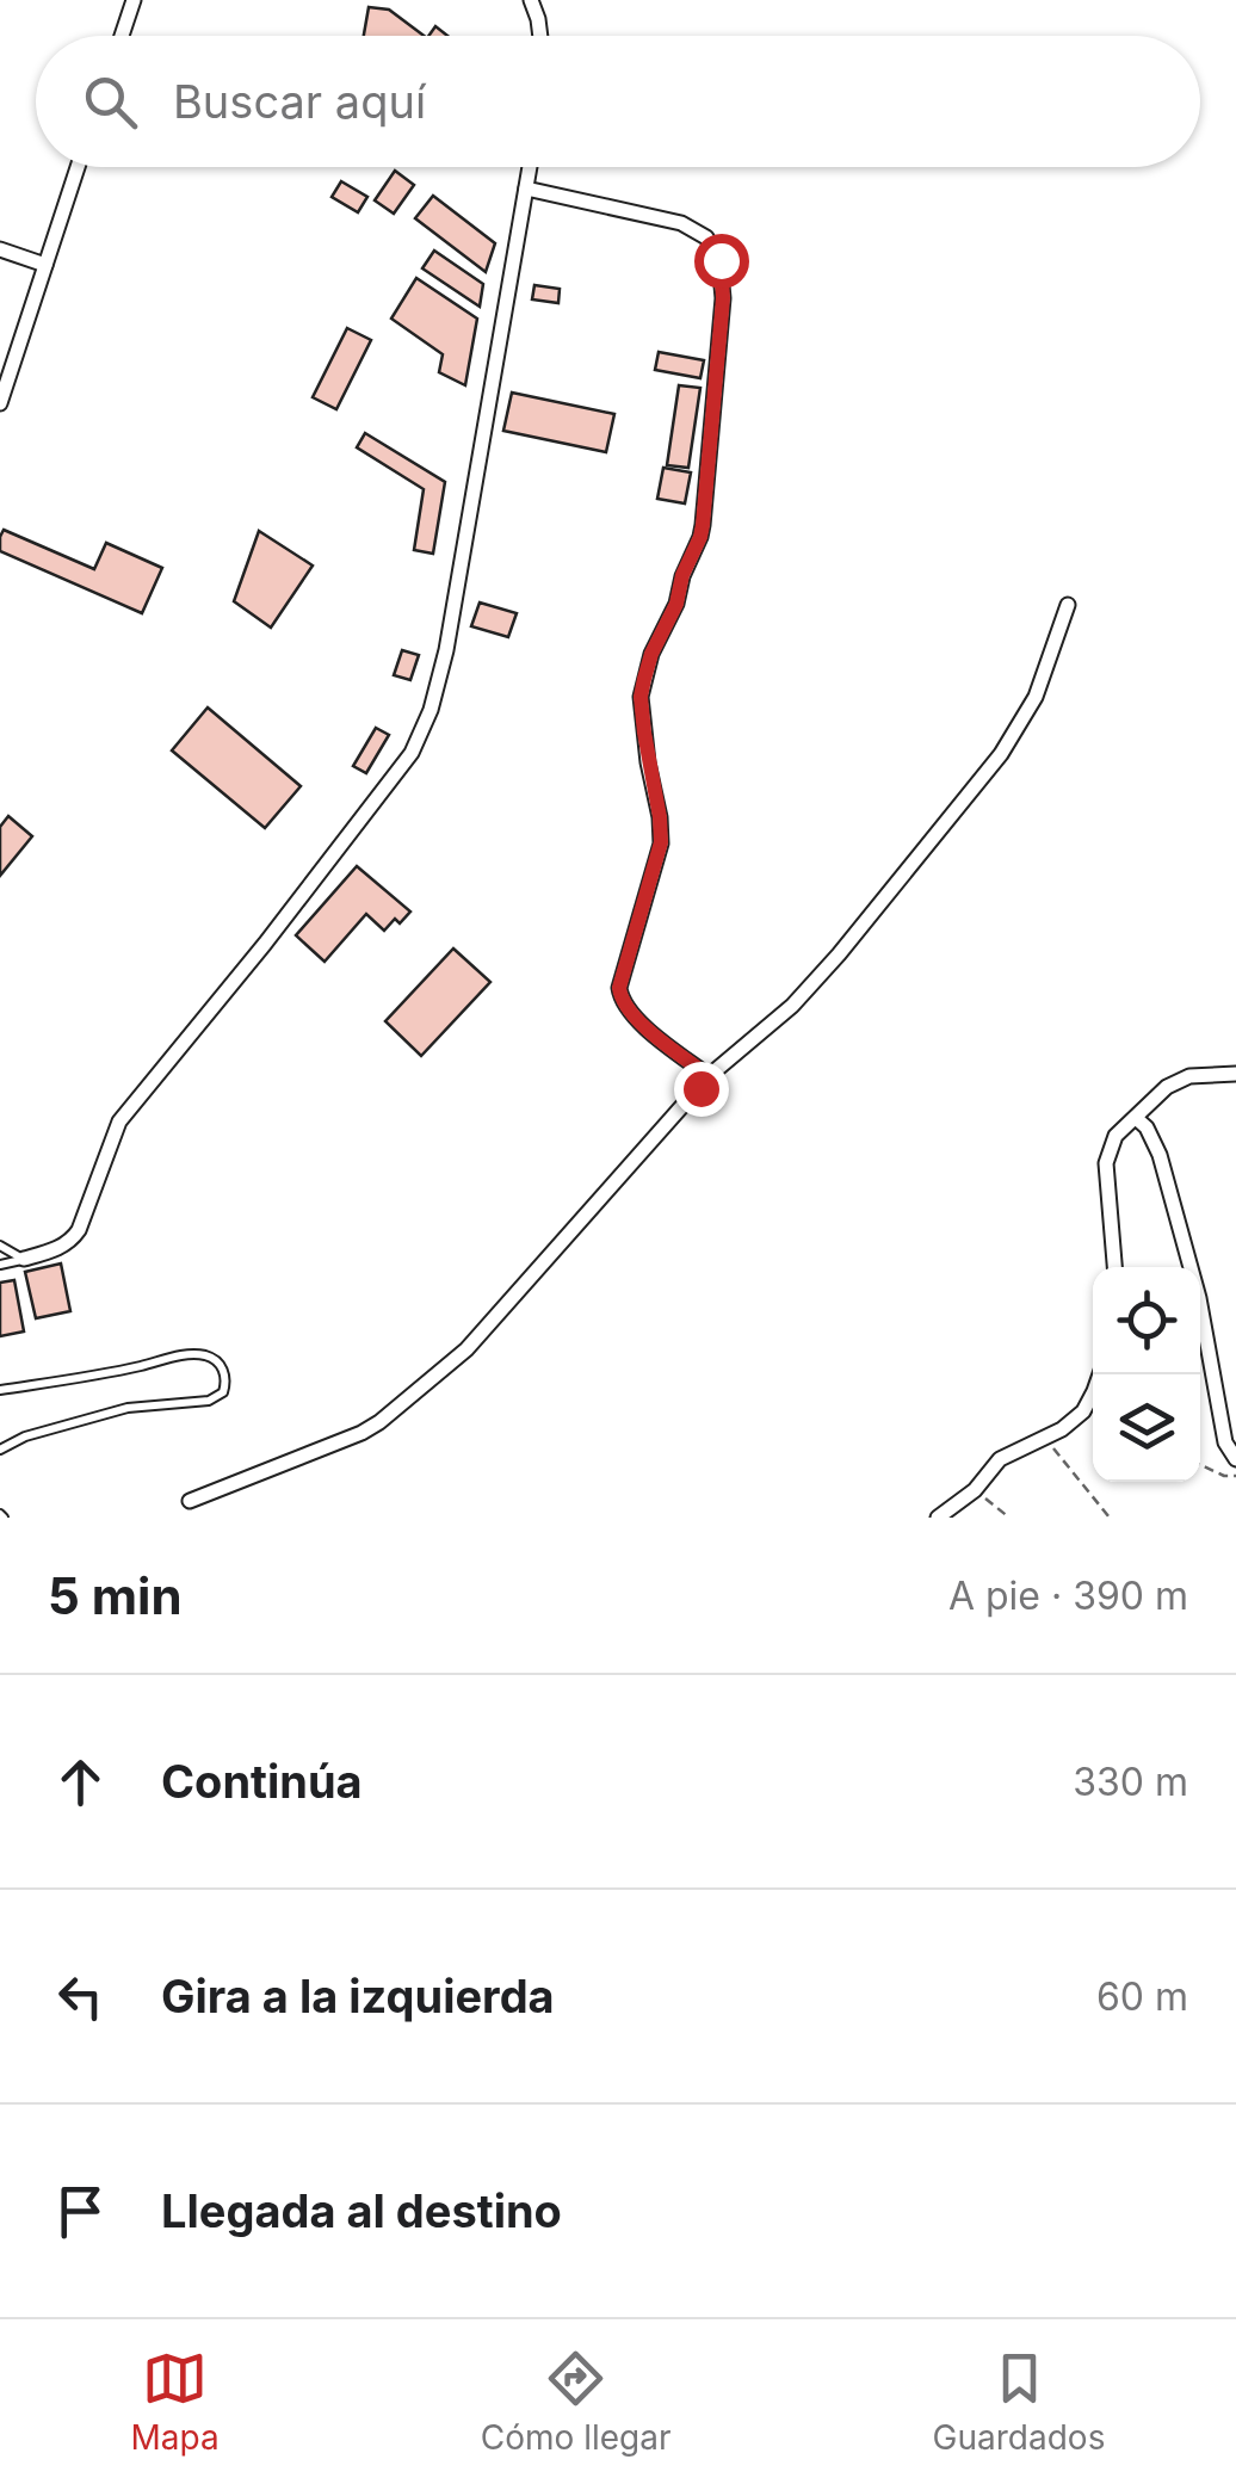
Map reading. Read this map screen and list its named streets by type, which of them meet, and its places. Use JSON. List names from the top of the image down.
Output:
{
  "page": {
    "search": "Buscar aquí",
    "heading": ["5 min", "A pie · 390 m"],
    "list": [
      ["Continúa", "330 m"],
      ["Gira a la izquierda", "60 m"],
      "Llegada al destino"
    ],
    "nav": ["Mapa", "Cómo llegar", "Guardados"]
  }
}
